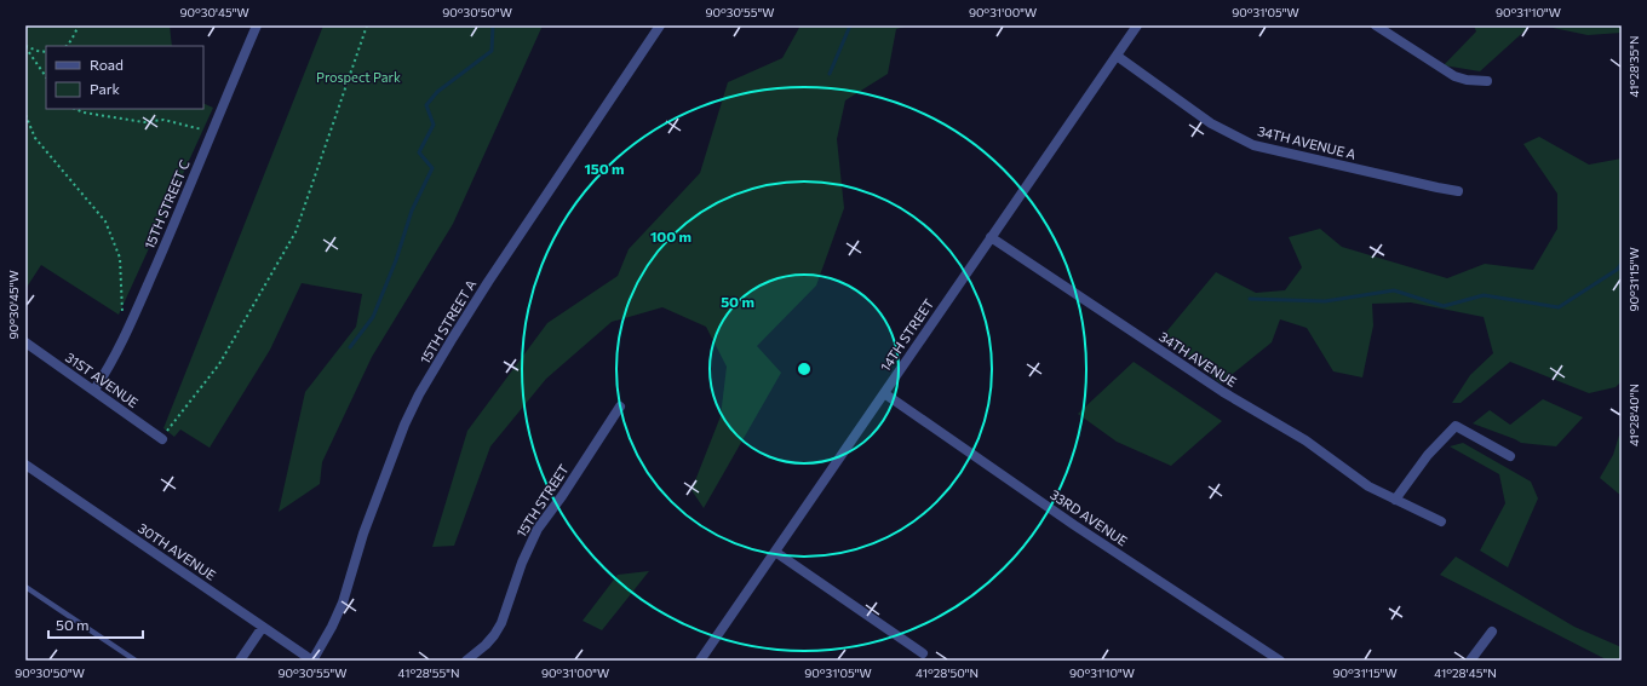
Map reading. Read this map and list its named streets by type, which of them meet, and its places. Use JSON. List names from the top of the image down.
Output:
{
  "streets": {
    "street": [
      "34TH AVENUE A",
      "15TH STREET C",
      "15TH STREET A",
      "14TH STREET",
      "34TH AVENUE",
      "31ST AVENUE",
      "15TH STREET",
      "33RD AVENUE",
      "30TH AVENUE"
    ]
  },
  "crossings": [
    ["34TH AVENUE A", "14TH STREET"],
    ["15TH STREET C", "31ST AVENUE"],
    ["15TH STREET A", "30TH AVENUE"],
    ["14TH STREET", "34TH AVENUE"],
    ["14TH STREET", "33RD AVENUE"]
  ],
  "parks": ["Prospect Park"],
  "legend": ["Road", "Park"],
  "scale_bar": "50 m",
  "coordinates": [
    "90°30'45\"W",
    "90°30'50\"W",
    "90°30'55\"W",
    "90°31'00\"W",
    "90°31'05\"W",
    "90°31'10\"W",
    "41°28'35\"N",
    "90°31'15\"W",
    "41°28'40\"N",
    "41°28'55\"N",
    "41°28'50\"N",
    "41°28'45\"N"
  ],
  "rings": ["150 m", "100 m", "50 m"]
}
